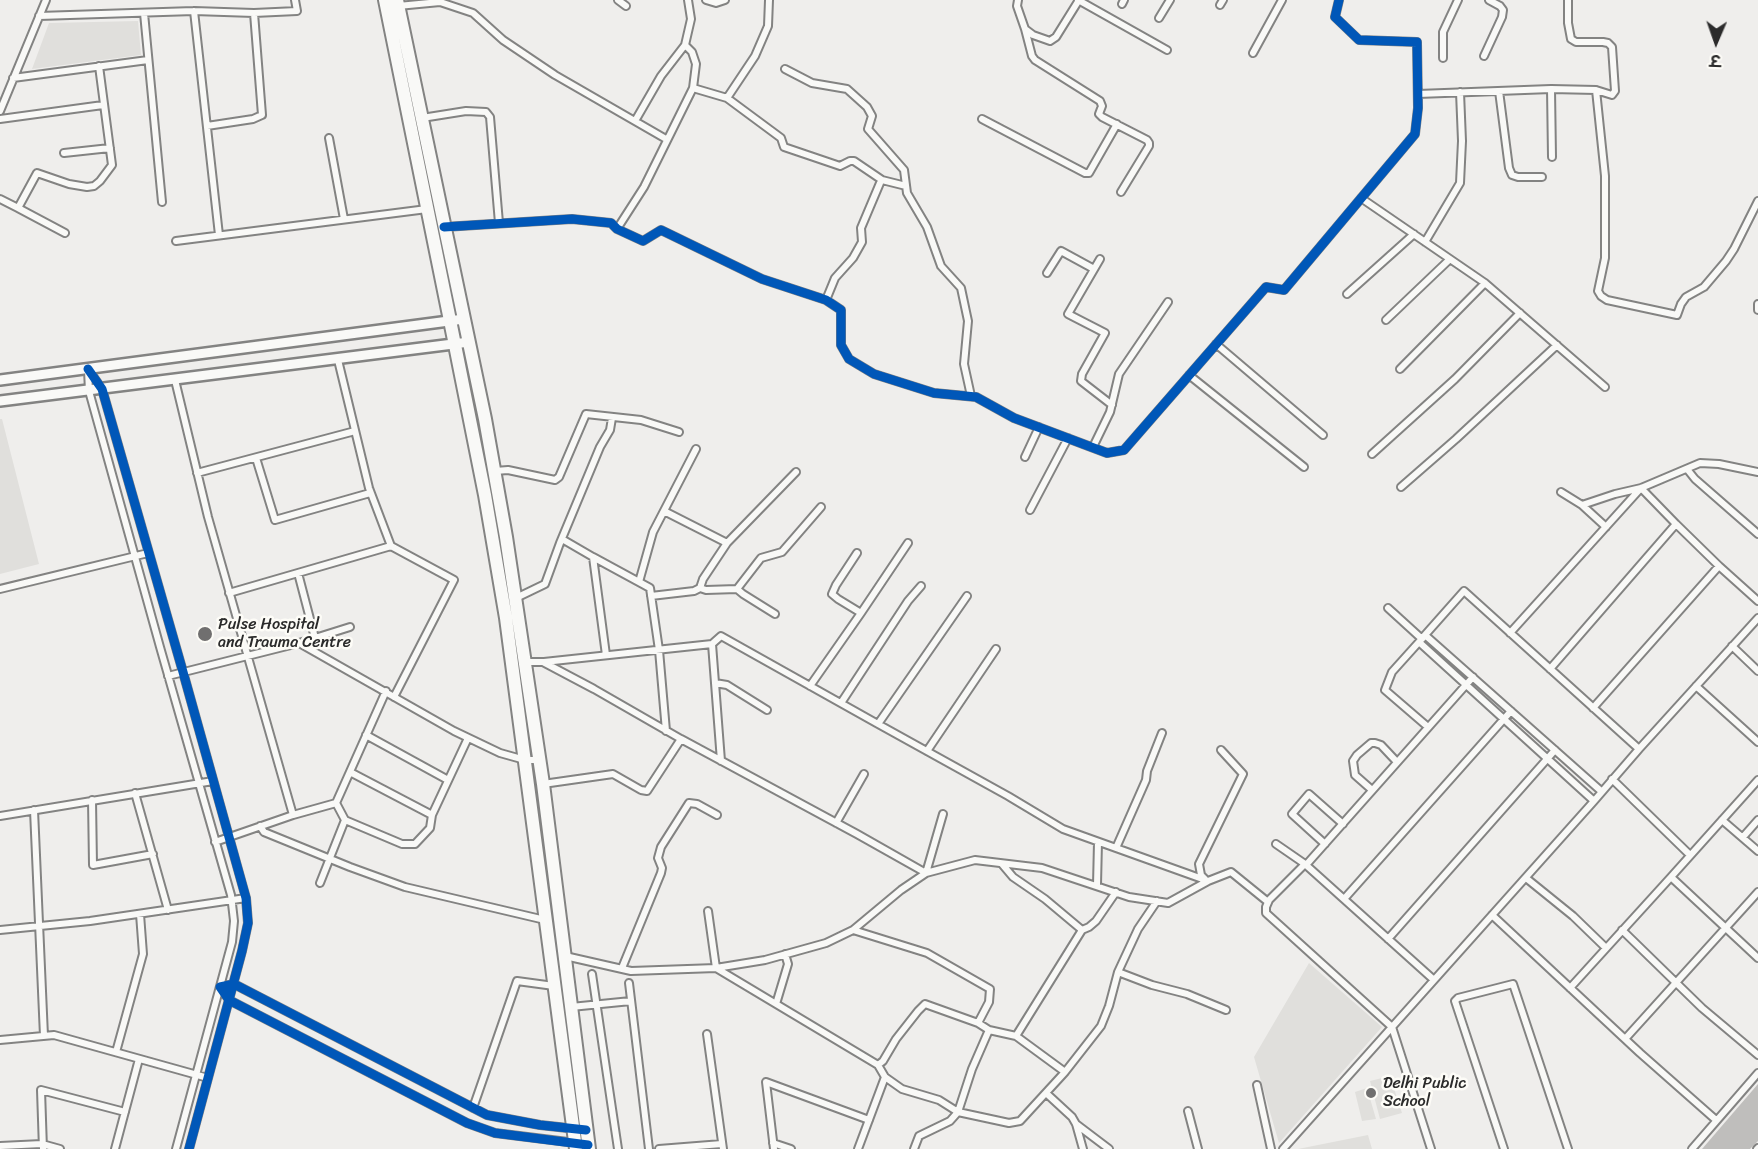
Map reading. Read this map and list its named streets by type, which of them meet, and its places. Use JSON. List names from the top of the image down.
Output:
{
  "places": ["Pulse Hospital and Trauma Centre", "Delhi Public School"],
  "north": "bottom"
}
